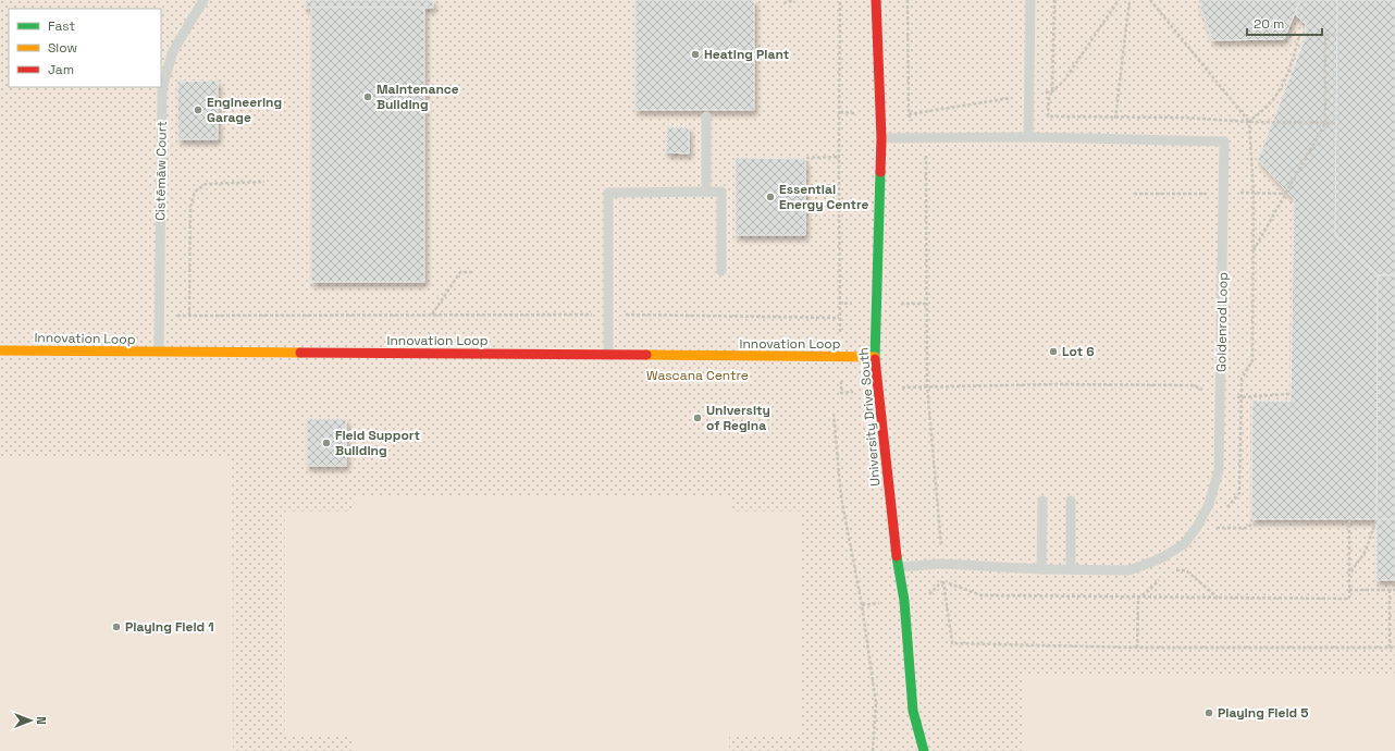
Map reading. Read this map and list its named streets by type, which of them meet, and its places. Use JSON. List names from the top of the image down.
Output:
{
  "streets": {
    "street": ["Innovation Loop", "University Drive South"],
    "lane": ["Cistēmāw Court", "Goldenrod Loop"]
  },
  "crossings": [
    ["Cistēmāw Court", "Innovation Loop"],
    ["Goldenrod Loop", "University Drive South"],
    ["Innovation Loop", "University Drive South"]
  ],
  "parks": ["Wascana Centre"],
  "places": [
    "Heating Plant",
    "Maintenance Building",
    "Engineering Garage",
    "Essential Energy Centre",
    "Lot 6",
    "University of Regina",
    "Field Support Building",
    "Playing Field 1",
    "Playing Field 5"
  ],
  "legend": ["Fast", "Slow", "Jam"],
  "scale_bar": "20 m",
  "north": "right"
}
